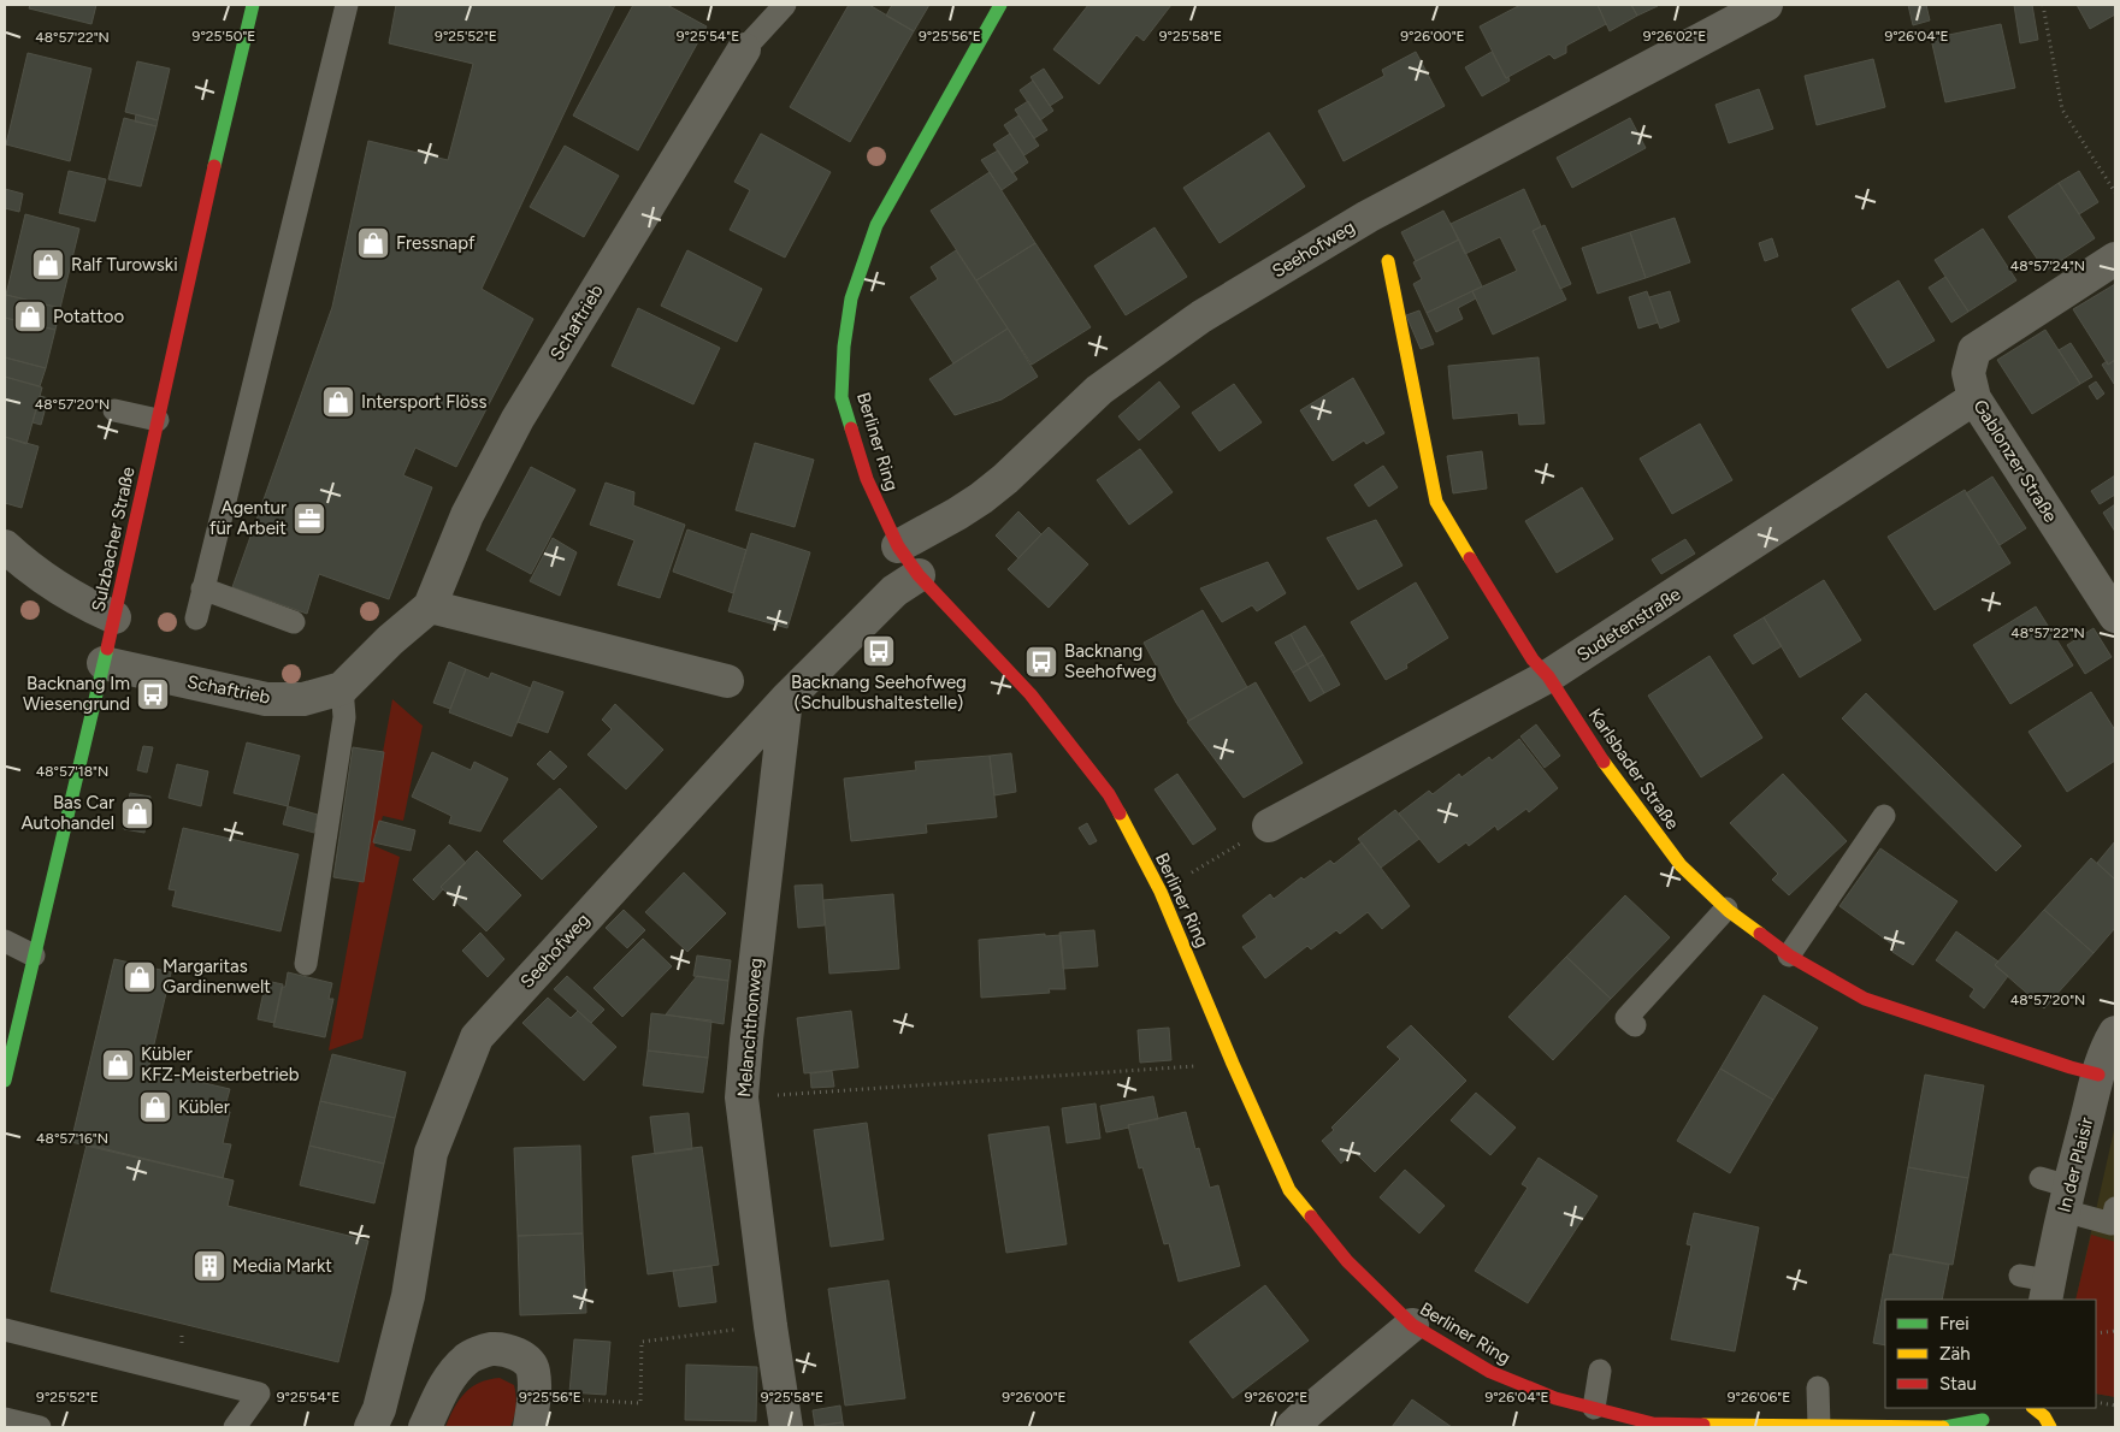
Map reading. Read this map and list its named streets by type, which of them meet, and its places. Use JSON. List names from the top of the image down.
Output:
{
  "streets": {
    "street": [
      "Seehofweg",
      "Schaftrieb",
      "Berliner Ring",
      "Gablonzer Straße",
      "Sulzbacher Straße",
      "Sudetenstraße",
      "Karlsbader Straße",
      "Melanchthonweg",
      "In der Plaisir"
    ]
  },
  "crossings": [
    ["Seehofweg", "Berliner Ring"],
    ["Seehofweg", "Melanchthonweg"],
    ["Schaftrieb", "Sulzbacher Straße"],
    ["Gablonzer Straße", "Sudetenstraße"],
    ["Sudetenstraße", "Karlsbader Straße"],
    ["Karlsbader Straße", "In der Plaisir"]
  ],
  "places": {
    "shop": [
      "Fressnapf",
      "Ralf Turowski",
      "Potattoo",
      "Intersport Flöss",
      "Bas Car Autohandel",
      "Margaritas Gardinenwelt",
      "Kübler KFZ-Meisterbetrieb",
      "Kübler"
    ],
    "office": ["Agentur für Arbeit"],
    "bus stop": ["Backnang Seehofweg (Schulbushaltestelle)", "Backnang Seehofweg", "Backnang Im Wiesengrund"],
    "building": ["Media Markt"]
  },
  "legend": ["Frei", "Zäh", "Stau"],
  "coordinates": [
    "9°25'50\"E",
    "9°25'52\"E",
    "9°25'54\"E",
    "9°25'56\"E",
    "9°25'58\"E",
    "9°26'00\"E",
    "9°26'02\"E",
    "9°26'04\"E",
    "48°57'22\"N",
    "48°57'24\"N",
    "48°57'20\"N",
    "48°57'18\"N",
    "48°57'16\"N",
    "9°26'06\"E"
  ]
}
